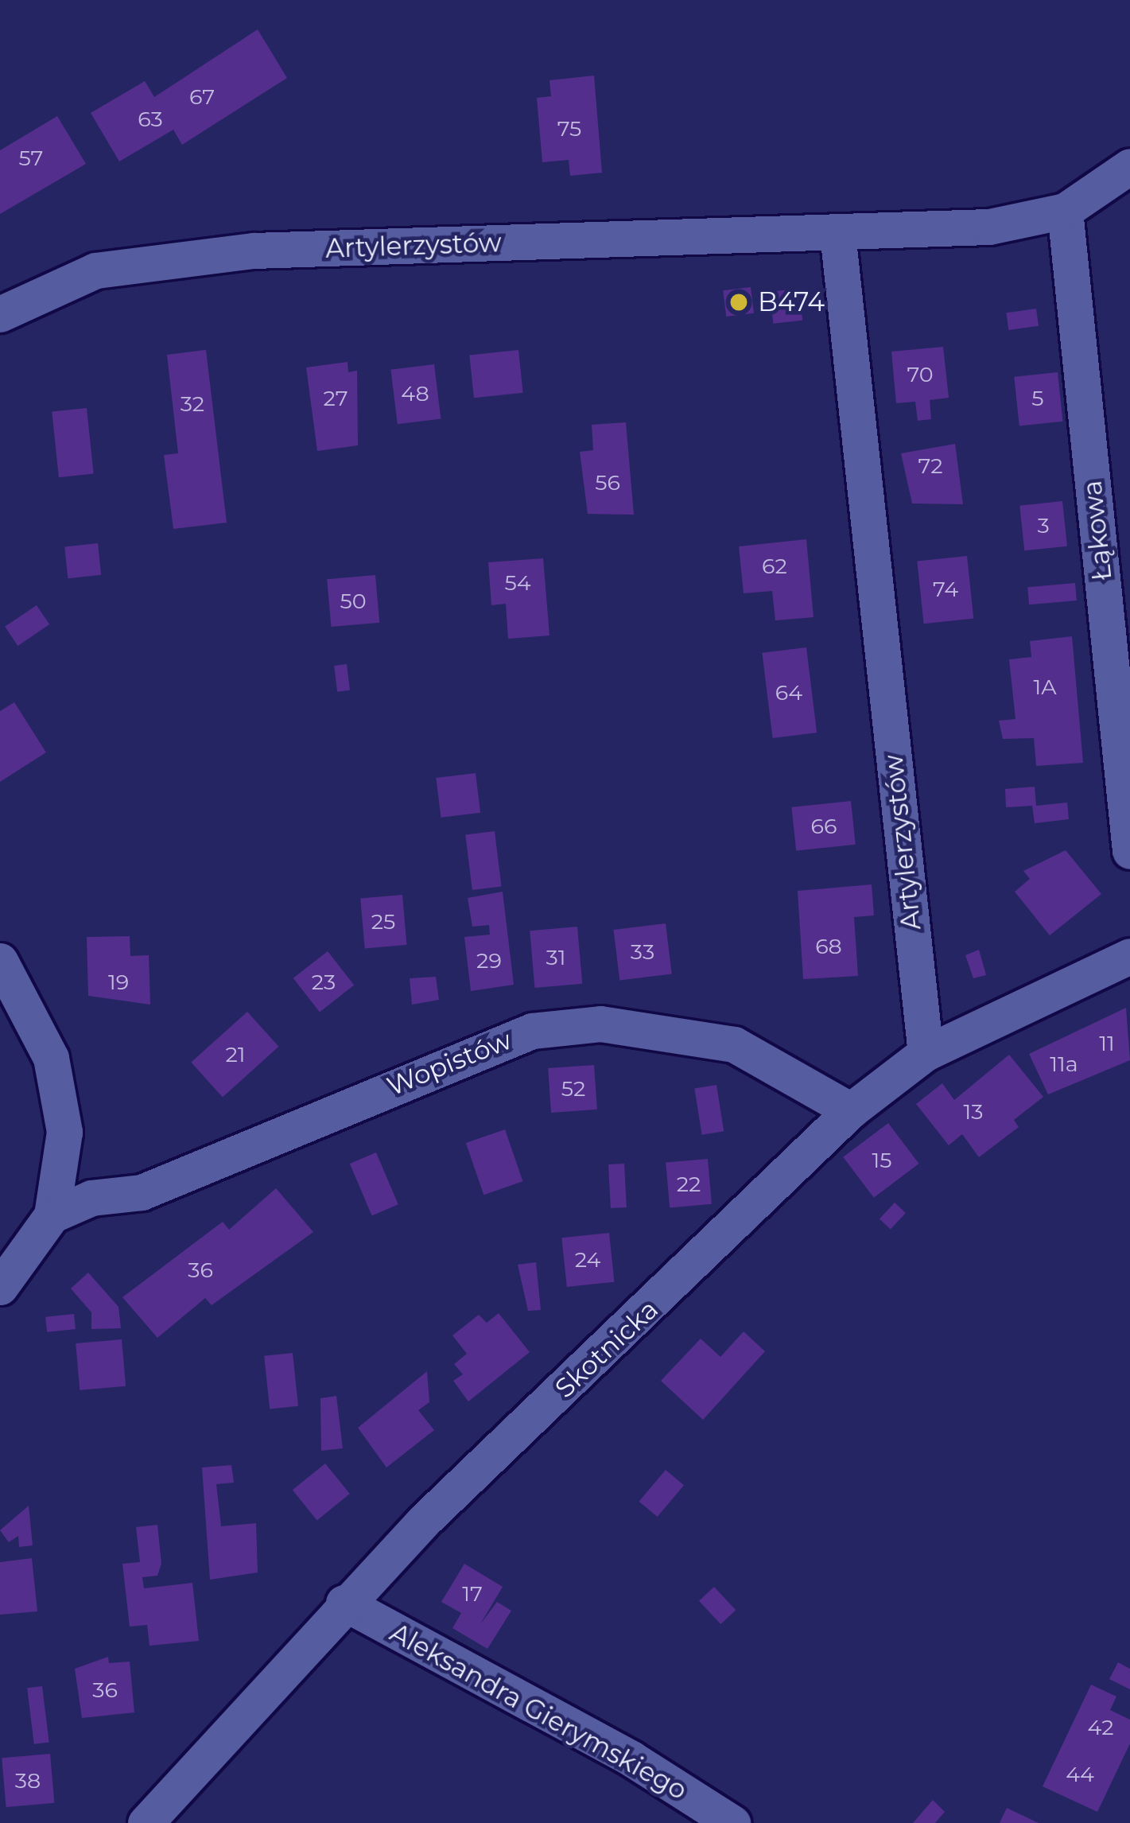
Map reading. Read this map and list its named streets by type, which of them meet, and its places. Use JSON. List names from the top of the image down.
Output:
{
  "streets": {
    "street": [
      "Artylerzystów",
      "Łąkowa",
      "Wopistów",
      "Skotnicka",
      "Aleksandra Gierymskiego"
    ]
  },
  "crossings": [
    ["Artylerzystów", "Łąkowa"],
    ["Artylerzystów", "Skotnicka"],
    ["Wopistów", "Skotnicka"],
    ["Skotnicka", "Aleksandra Gierymskiego"]
  ],
  "places": ["B474"],
  "house_numbers": [
    "67",
    "63",
    "75",
    "57",
    "70",
    "48",
    "27",
    "5",
    "32",
    "72",
    "56",
    "3",
    "62",
    "54",
    "74",
    "50",
    "1A",
    "64",
    "66",
    "25",
    "68",
    "33",
    "31",
    "29",
    "19",
    "23",
    "11",
    "21",
    "11a",
    "52",
    "13",
    "15",
    "22",
    "24",
    "36",
    "17",
    "36",
    "42",
    "44",
    "38"
  ]
}
